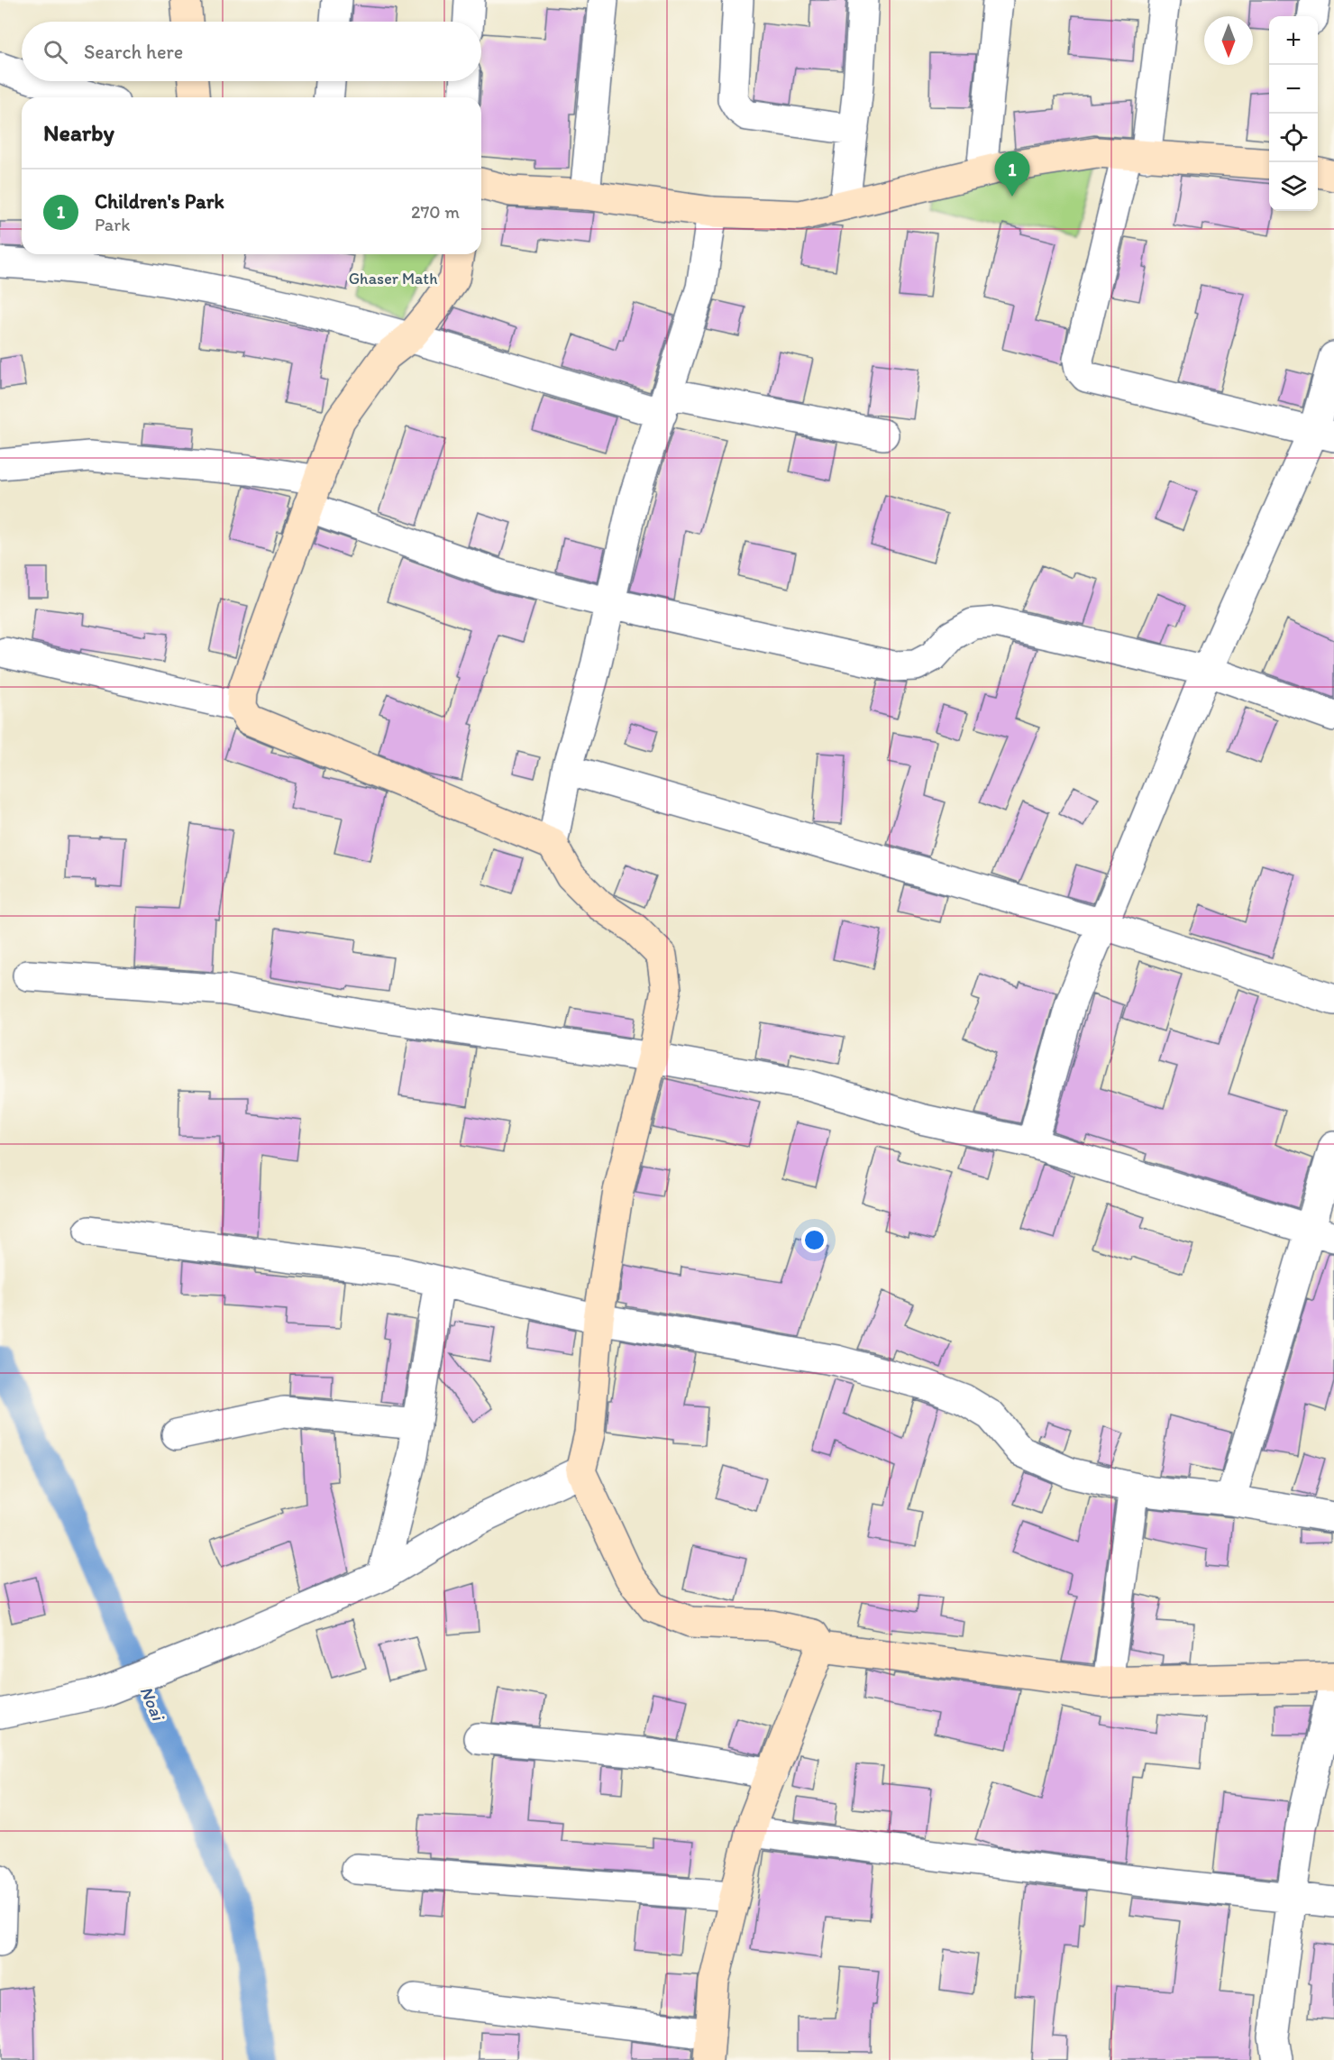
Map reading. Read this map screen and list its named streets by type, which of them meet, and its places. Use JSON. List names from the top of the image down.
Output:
{
  "water": ["Noai"],
  "parks": ["Ghaser Math"],
  "north": "bottom",
  "page": {
    "map_buttons": ["+", "−"],
    "search": "Search here",
    "heading": "Nearby",
    "pins": "1",
    "list": [
      {
        "mark": "1",
        "name": "Children's Park",
        "note": "Park",
        "value": "270 m"
      }
    ]
  }
}
